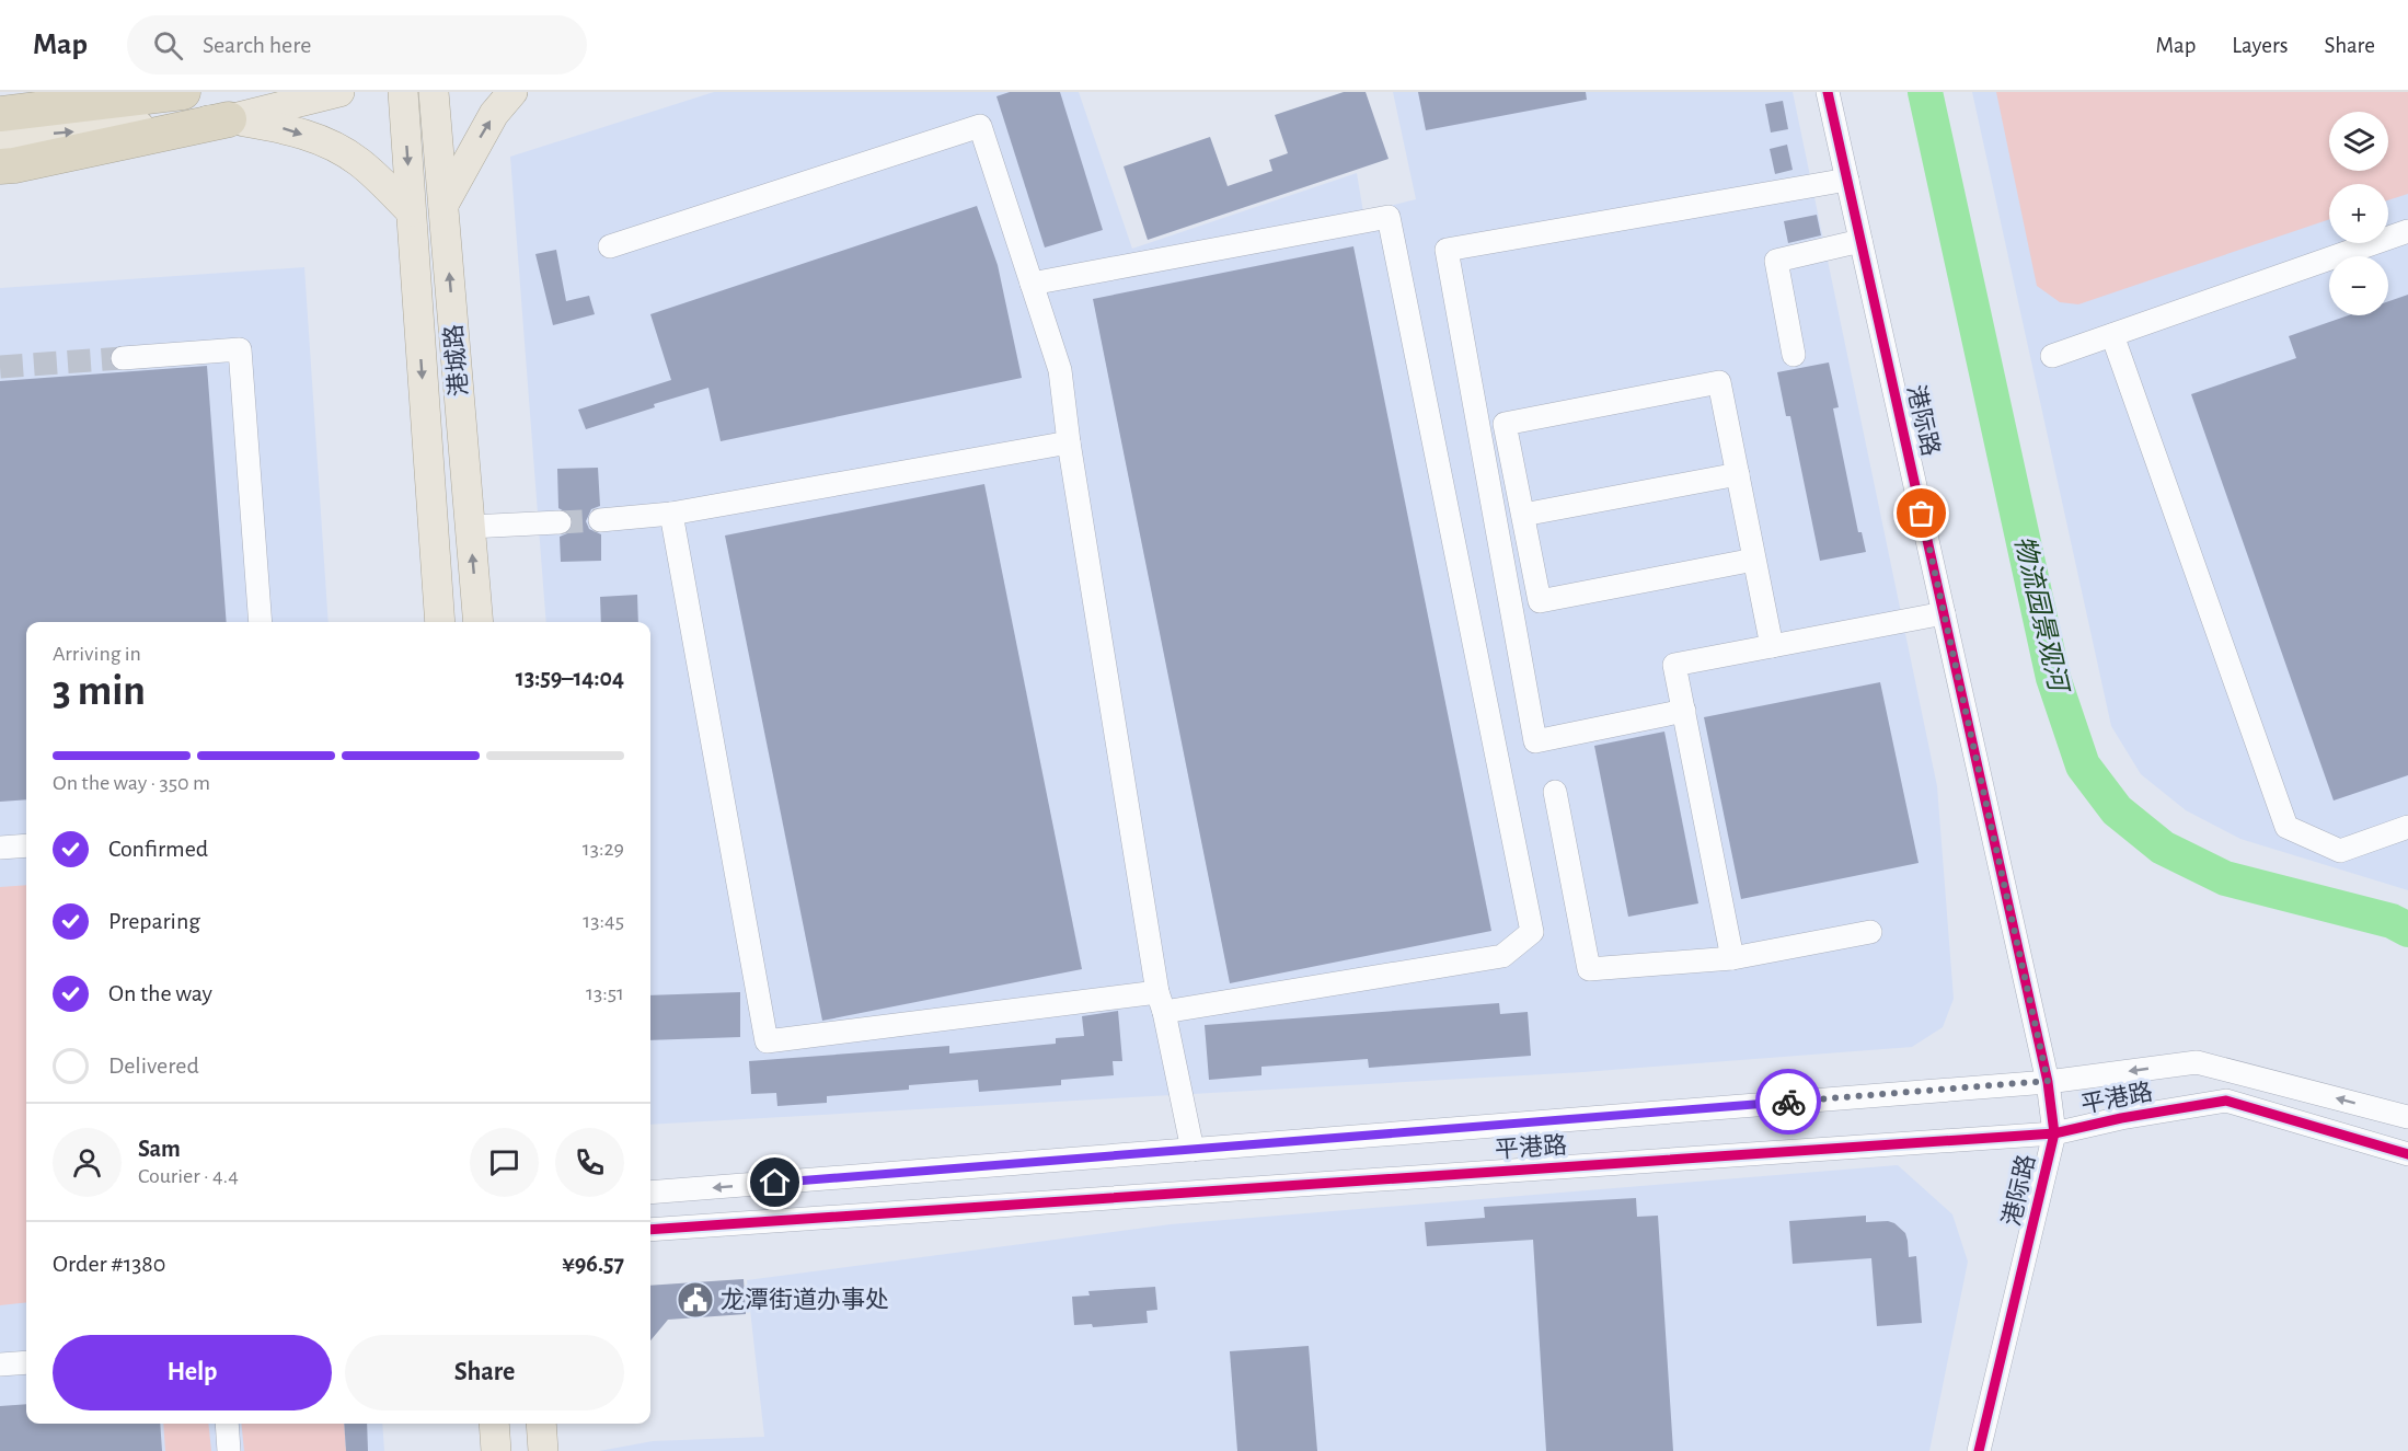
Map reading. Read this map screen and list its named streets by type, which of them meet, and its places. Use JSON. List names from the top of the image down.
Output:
{
  "streets": {
    "main road": ["港城路"],
    "street": ["港际路", "平港路"]
  },
  "crossings": [
    ["港际路", "平港路"]
  ],
  "water": ["物流园景观河"],
  "places": {
    "public building": ["龙潭街道办事处"]
  },
  "page": {
    "header": "Map",
    "search": "Search here",
    "nav": ["Map", "Layers", "Share"],
    "map_buttons": ["+", "−"],
    "heading": ["3 min", "Arriving in", "13:59–14:04"],
    "panel": [
      "Sam",
      "Courier · 4.4",
      "Order #1380",
      "¥96.57"
    ],
    "bar": "On the way · 350 m",
    "list": [
      ["Confirmed", "13:29"],
      ["Preparing", "13:45"],
      ["On the way", "13:51"],
      "Delivered"
    ],
    "buttons": ["Help", "Share"]
  }
}
